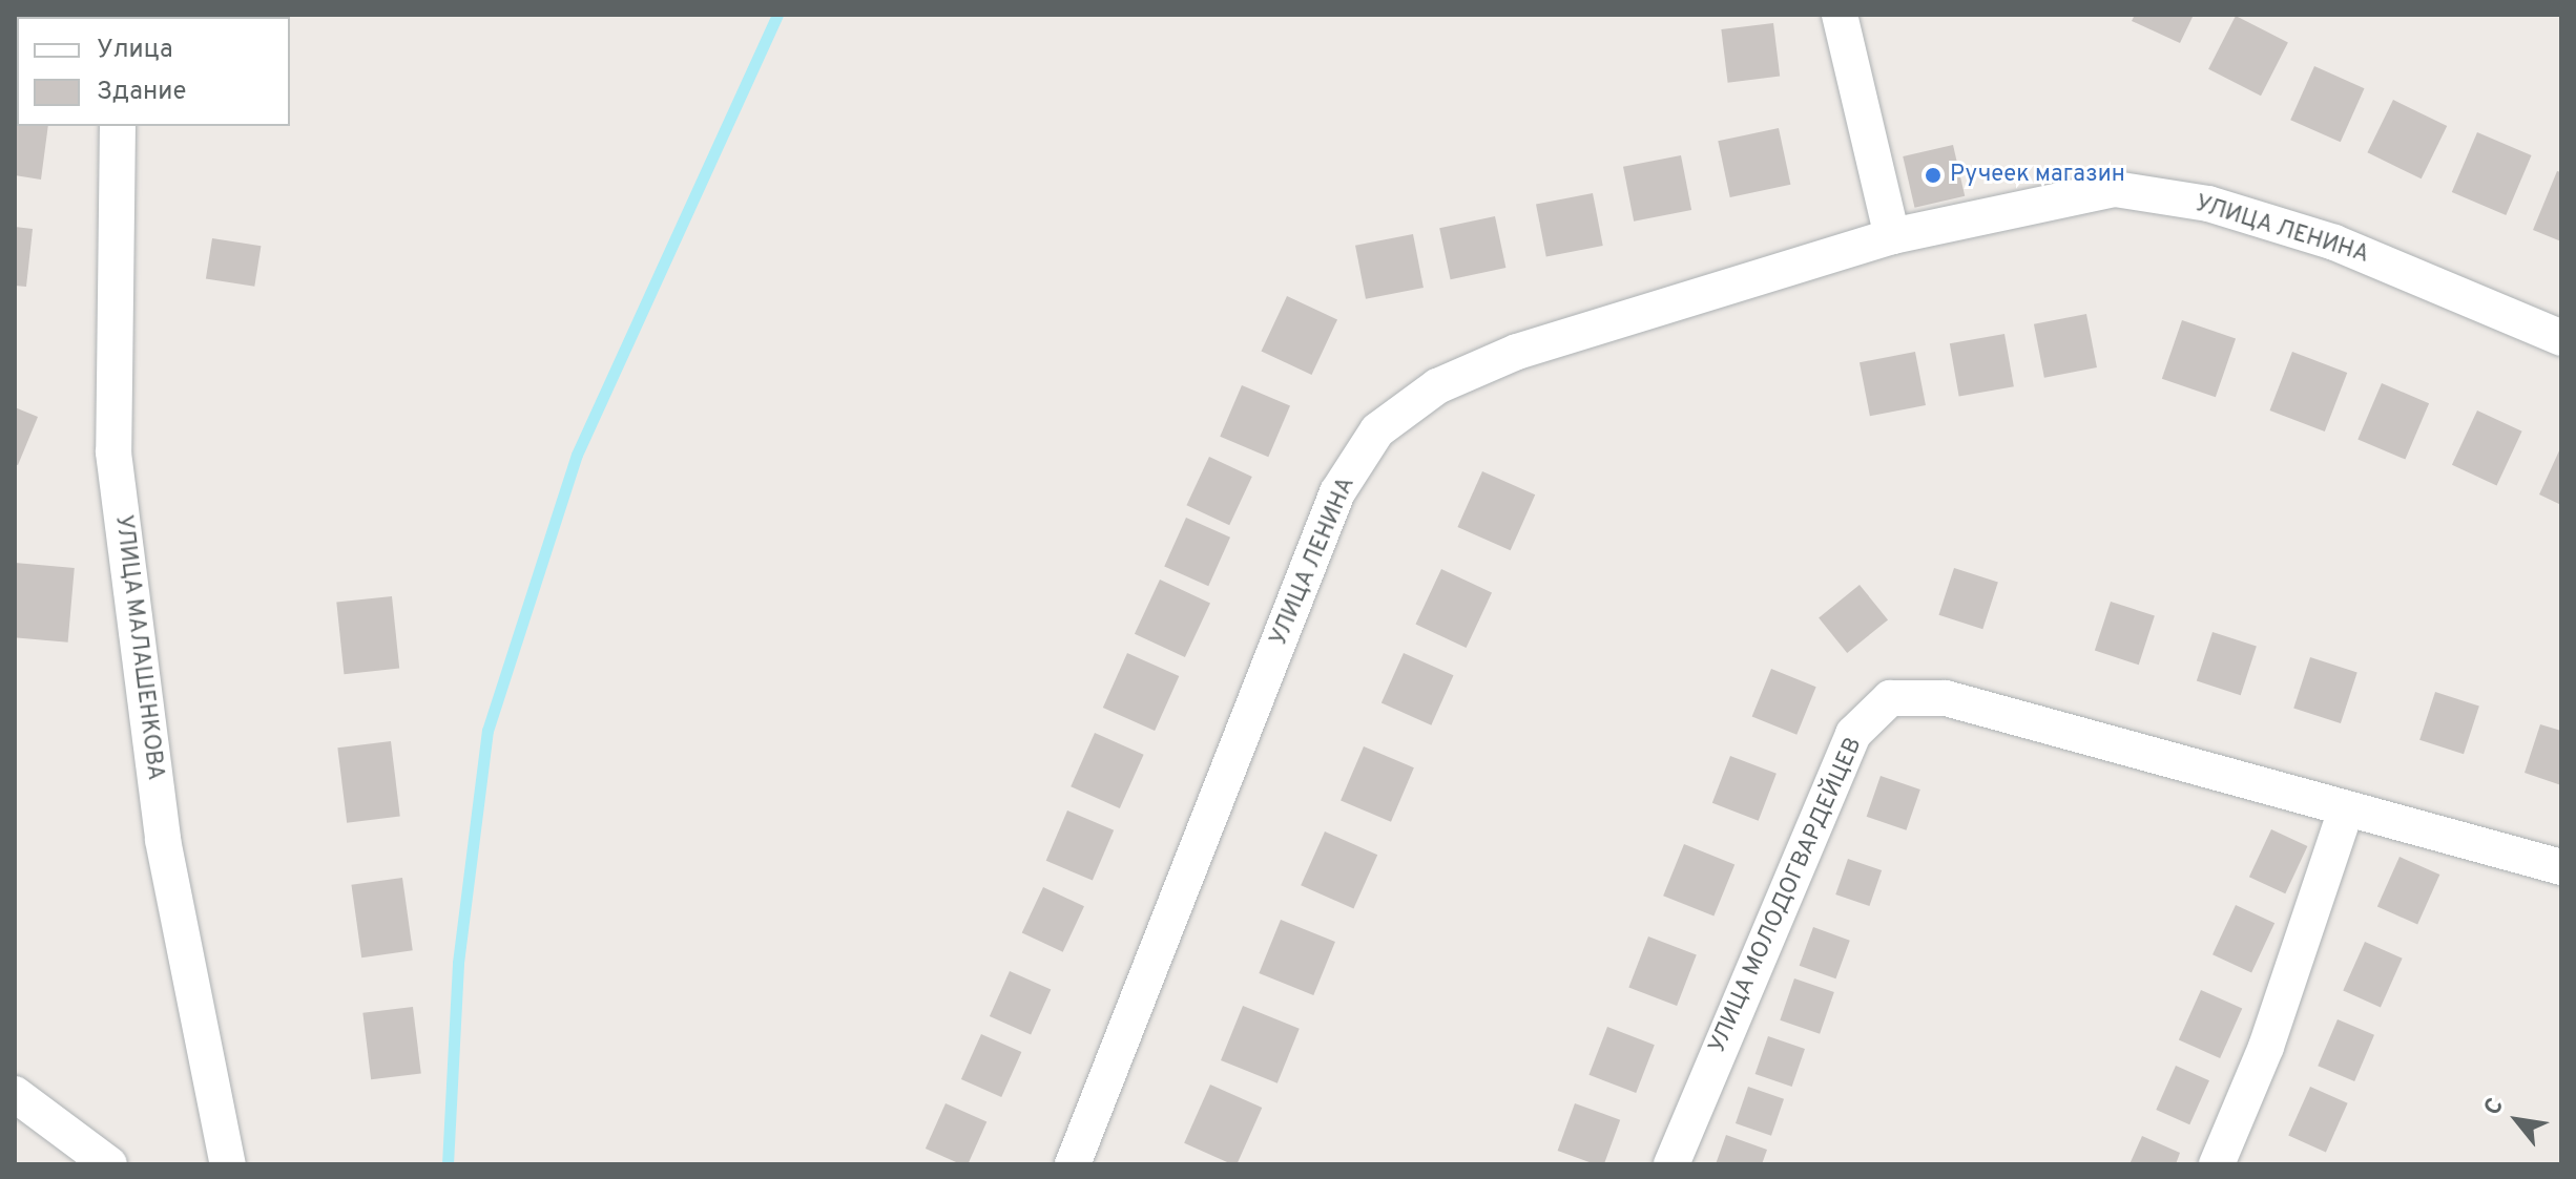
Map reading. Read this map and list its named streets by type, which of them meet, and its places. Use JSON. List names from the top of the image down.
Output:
{
  "streets": {
    "street": ["УЛИЦА ЛЕНИНА", "УЛИЦА МАЛАШЕНКОВА", "УЛИЦА МОЛОДОГВАРДЕЙЦЕВ"]
  },
  "places": ["Ручеек магазин"],
  "legend": ["Улица", "Здание"],
  "north": "top left"
}
